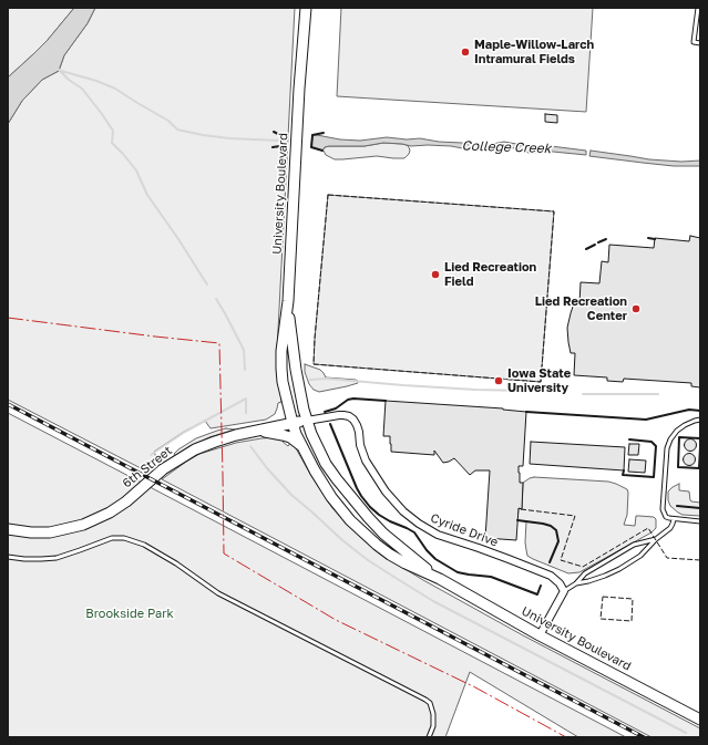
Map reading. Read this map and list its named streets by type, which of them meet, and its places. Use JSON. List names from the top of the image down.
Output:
{
  "streets": {
    "main road": ["University Boulevard", "6th Street"],
    "street": ["Cyride Drive"]
  },
  "crossings": [
    ["University Boulevard", "6th Street"],
    ["University Boulevard", "Cyride Drive"],
    ["6th Street", "Cyride Drive"]
  ],
  "water": ["College Creek"],
  "parks": ["Brookside Park"],
  "places": [
    "Maple-Willow-Larch Intramural Fields",
    "Lied Recreation Field",
    "Lied Recreation Center",
    "Iowa State University"
  ]
}
